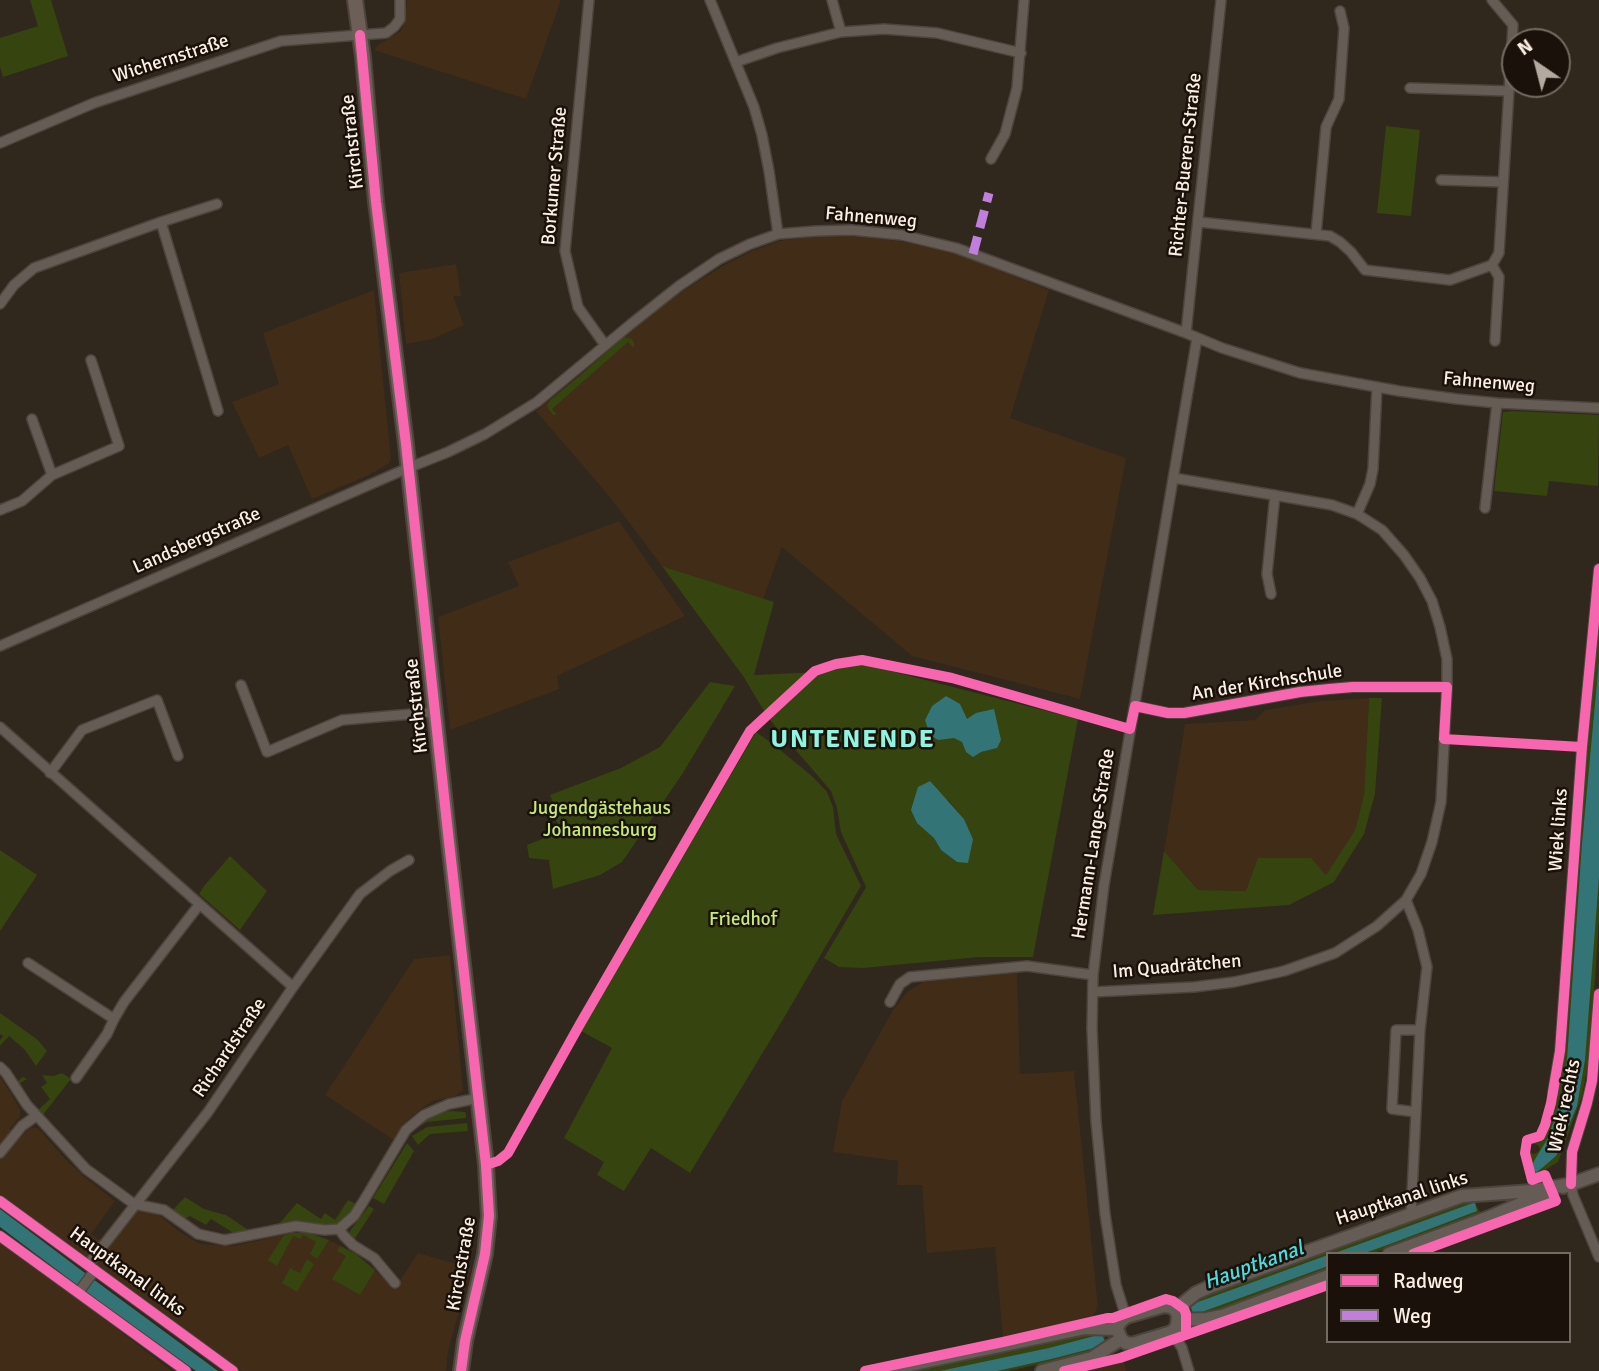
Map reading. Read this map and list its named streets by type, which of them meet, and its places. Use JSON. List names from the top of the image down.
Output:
{
  "streets": {
    "main road": ["Kirchstraße"],
    "street": [
      "Wichernstraße",
      "Richter-Bueren-Straße",
      "Borkumer Straße",
      "Fahnenweg",
      "Landsbergstraße",
      "An der Kirchschule",
      "Wiek links",
      "Hermann-Lange-Straße",
      "Im Quadrätchen",
      "Richardstraße",
      "Wiek rechts",
      "Hauptkanal links"
    ]
  },
  "crossings": [
    ["Wichernstraße", "Kirchstraße"],
    ["Kirchstraße", "Fahnenweg"],
    ["Kirchstraße", "Landsbergstraße"],
    ["Richter-Bueren-Straße", "Fahnenweg"],
    ["Borkumer Straße", "Fahnenweg"],
    ["Fahnenweg", "Landsbergstraße"],
    ["Fahnenweg", "Hermann-Lange-Straße"],
    ["An der Kirchschule", "Hermann-Lange-Straße"],
    ["An der Kirchschule", "Im Quadrätchen"],
    ["Hermann-Lange-Straße", "Im Quadrätchen"],
    ["Richardstraße", "Hauptkanal links"],
    ["Wiek rechts", "Hauptkanal links"]
  ],
  "districts": ["UNTENENDE"],
  "water": ["Hauptkanal"],
  "parks": ["Jugendgästehaus Johannesburg", "Friedhof"],
  "legend": ["Radweg", "Weg"],
  "north": "top left"
}
